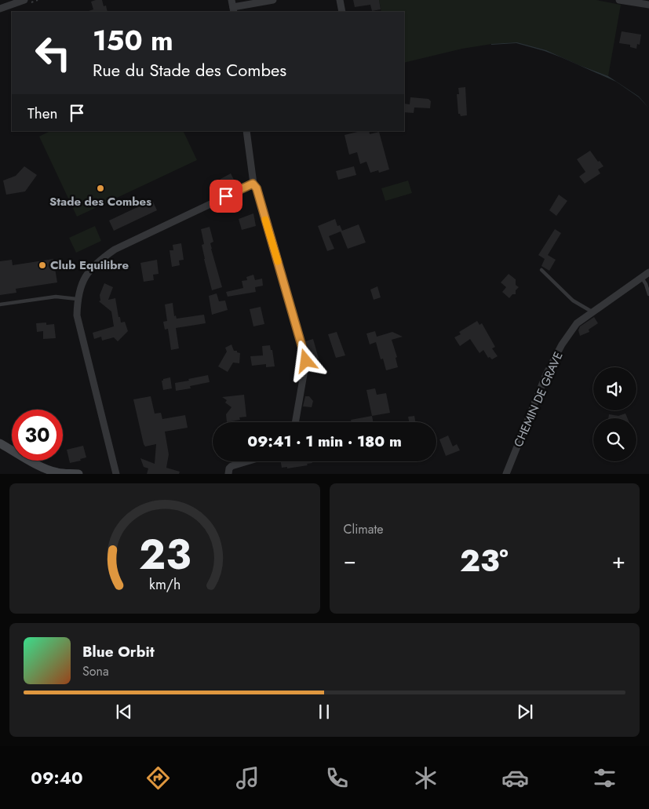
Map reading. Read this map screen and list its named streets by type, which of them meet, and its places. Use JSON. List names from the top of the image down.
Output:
{
  "streets": {
    "street": ["CHEMIN DE GRAVE"]
  },
  "places": ["Stade des Combes", "Club Equilibre"],
  "page": {
    "turn": ["150 m", "Rue du Stade des Combes"],
    "then": "Then",
    "limit": "30",
    "trip": "09:41 · 1 min · 180 m",
    "tile": "Climate",
    "heat": ["−", "23°", "+"],
    "song": ["Blue Orbit", "Sona"],
    "tabs": "09:40",
    "gauge": ["23", "km/h"]
  }
}
